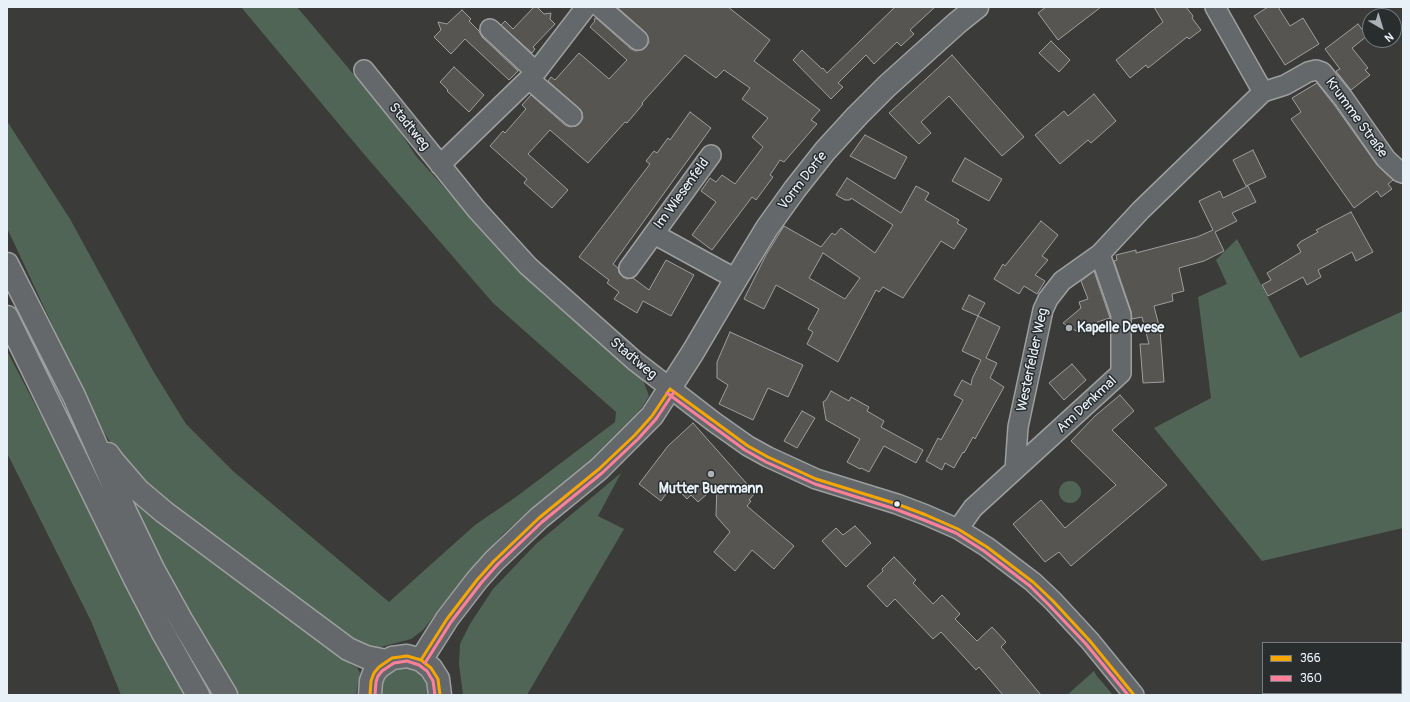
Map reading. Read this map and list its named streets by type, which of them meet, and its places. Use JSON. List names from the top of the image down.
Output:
{
  "streets": {
    "main road": ["Vorm Dorfe"],
    "street": [
      "Krumme Straße",
      "Stadtweg",
      "Im Wiesenfeld",
      "Westerfelder Weg",
      "Am Denkmal"
    ]
  },
  "crossings": [
    ["Krumme Straße", "Westerfelder Weg"],
    ["Stadtweg", "Vorm Dorfe"],
    ["Vorm Dorfe", "Im Wiesenfeld"],
    ["Westerfelder Weg", "Am Denkmal"]
  ],
  "places": ["Kapelle Devese", "Mutter Buermann"],
  "lines": ["transit line 366", "transit line 360"],
  "legend": ["366", "360"],
  "north": "bottom right"
}
